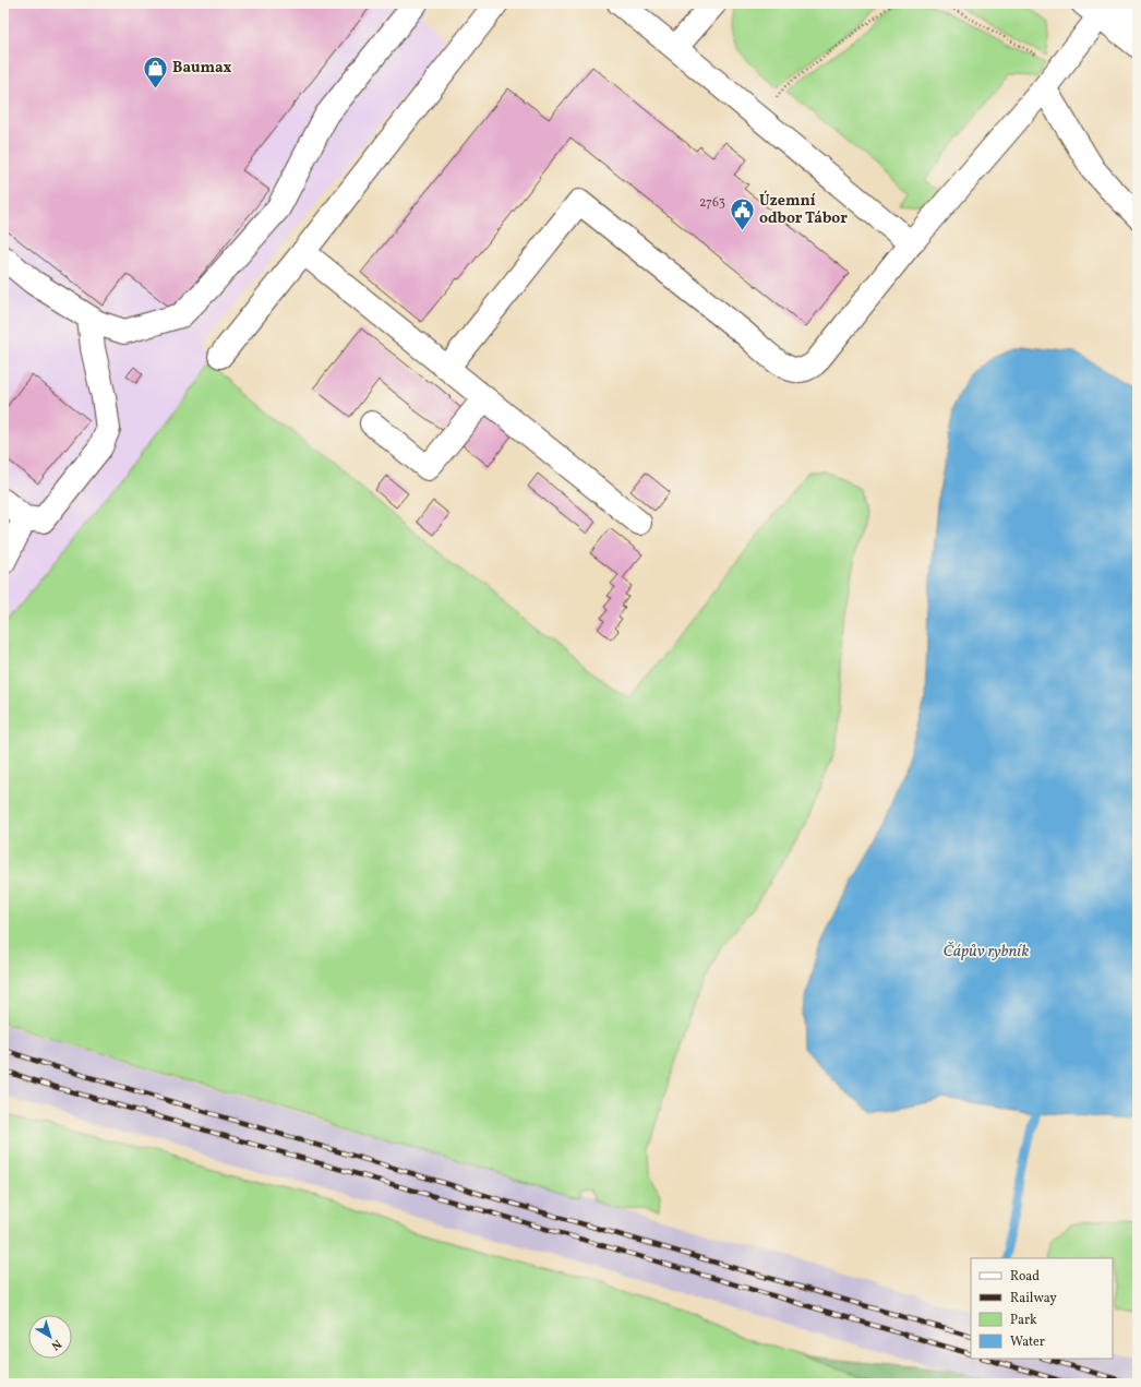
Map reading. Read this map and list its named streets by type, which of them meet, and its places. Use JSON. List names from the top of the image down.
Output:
{
  "water": ["Čápův rybník"],
  "places": {
    "shop": ["Baumax"],
    "public building": ["Územní odbor Tábor"]
  },
  "house_numbers": ["2763"],
  "legend": [
    "Road",
    "Railway",
    "Park",
    "Water"
  ],
  "north": "bottom right"
}
